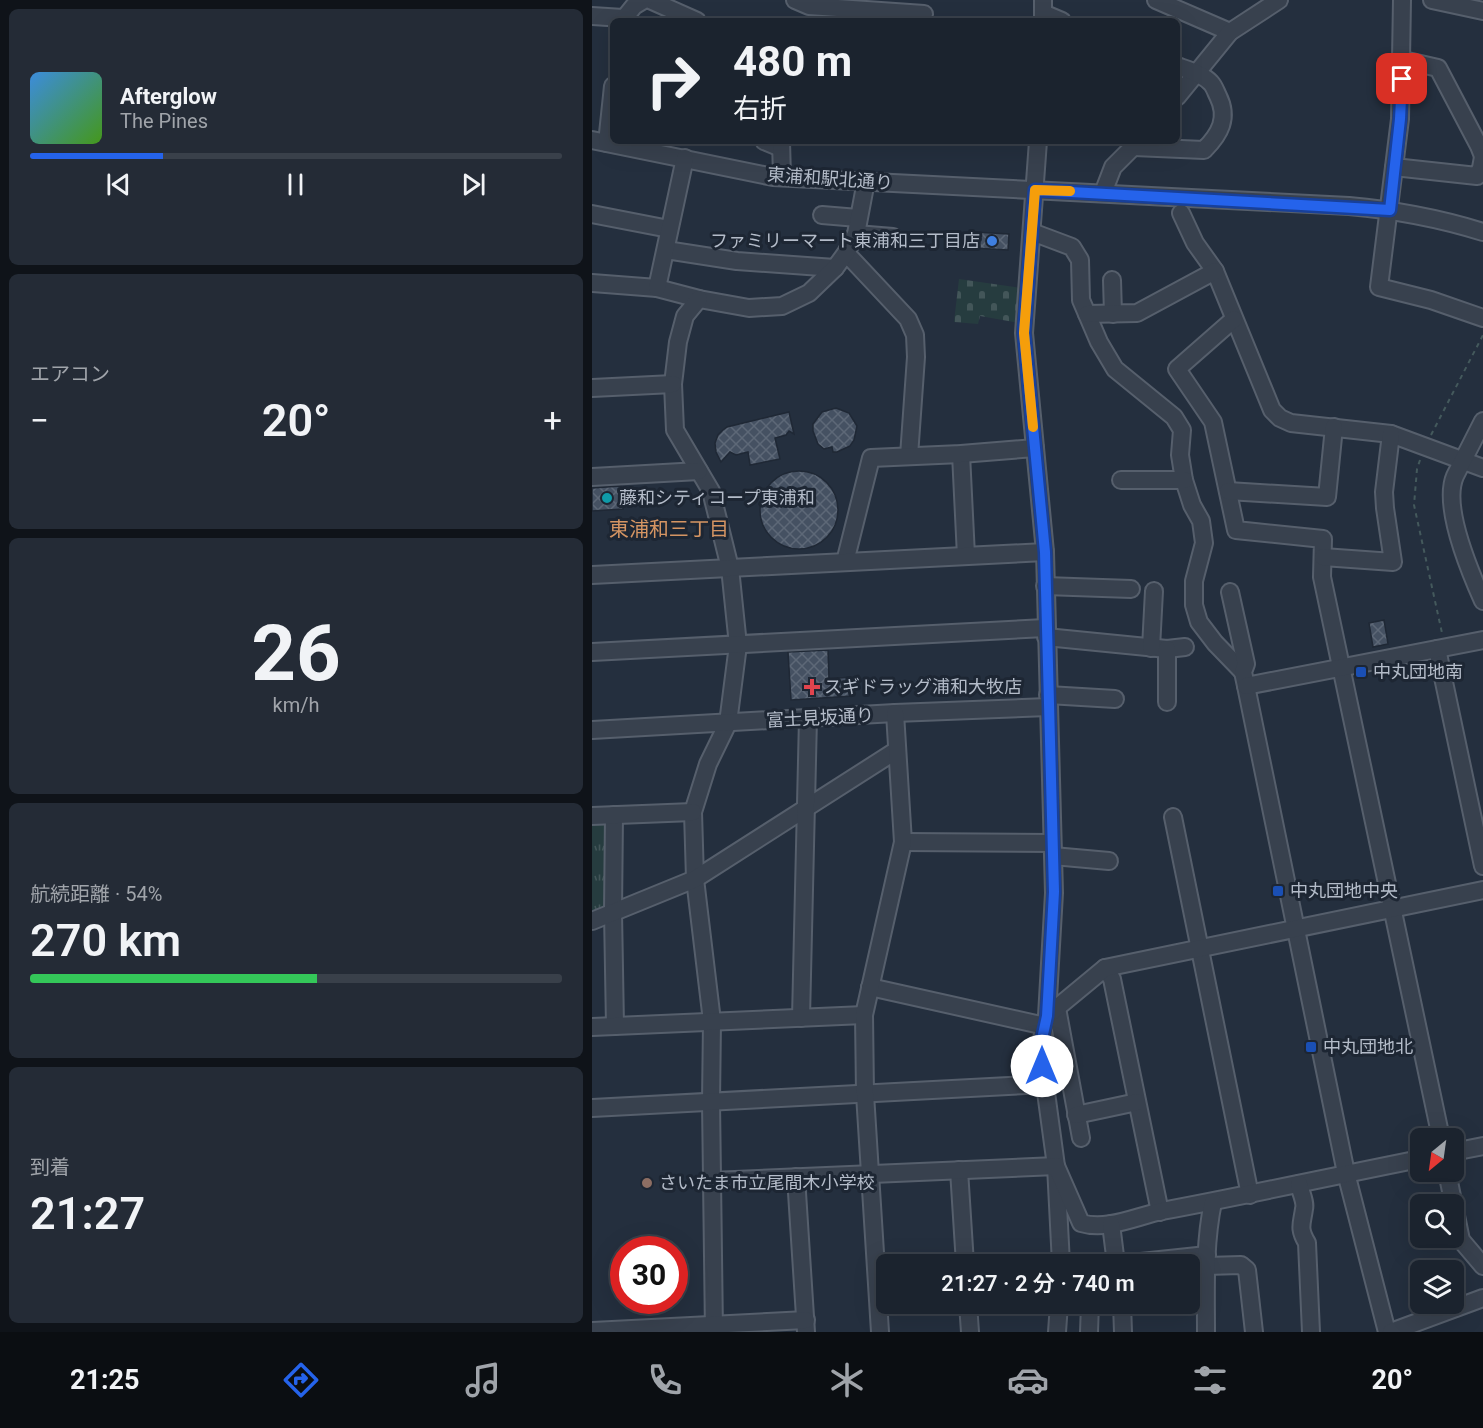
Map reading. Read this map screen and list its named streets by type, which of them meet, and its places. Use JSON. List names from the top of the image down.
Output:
{
  "streets": {
    "street": ["東浦和駅北通り", "富士見坂通り"]
  },
  "districts": ["東浦和三丁目"],
  "places": {
    "other": ["ファミリーマート東浦和三丁目店", "藤和シティコープ東浦和", "さいたま市立尾間木小学校"],
    "transit": ["中丸団地南", "中丸団地中央", "中丸団地北"],
    "health": ["スギドラッグ浦和大牧店"]
  },
  "north": "bottom left",
  "page": {
    "turn": ["480 m", "右折"],
    "song": ["Afterglow", "The Pines"],
    "tile": [
      "エアコン",
      ["26", "km/h"],
      ["航続距離 · 54%", "270 km"],
      ["到着", "21:27"]
    ],
    "heat": ["−", "20°", "+"],
    "limit": "30",
    "trip": "21:27 · 2 分 · 740 m",
    "tabs": ["21:25", "20°"]
  }
}
